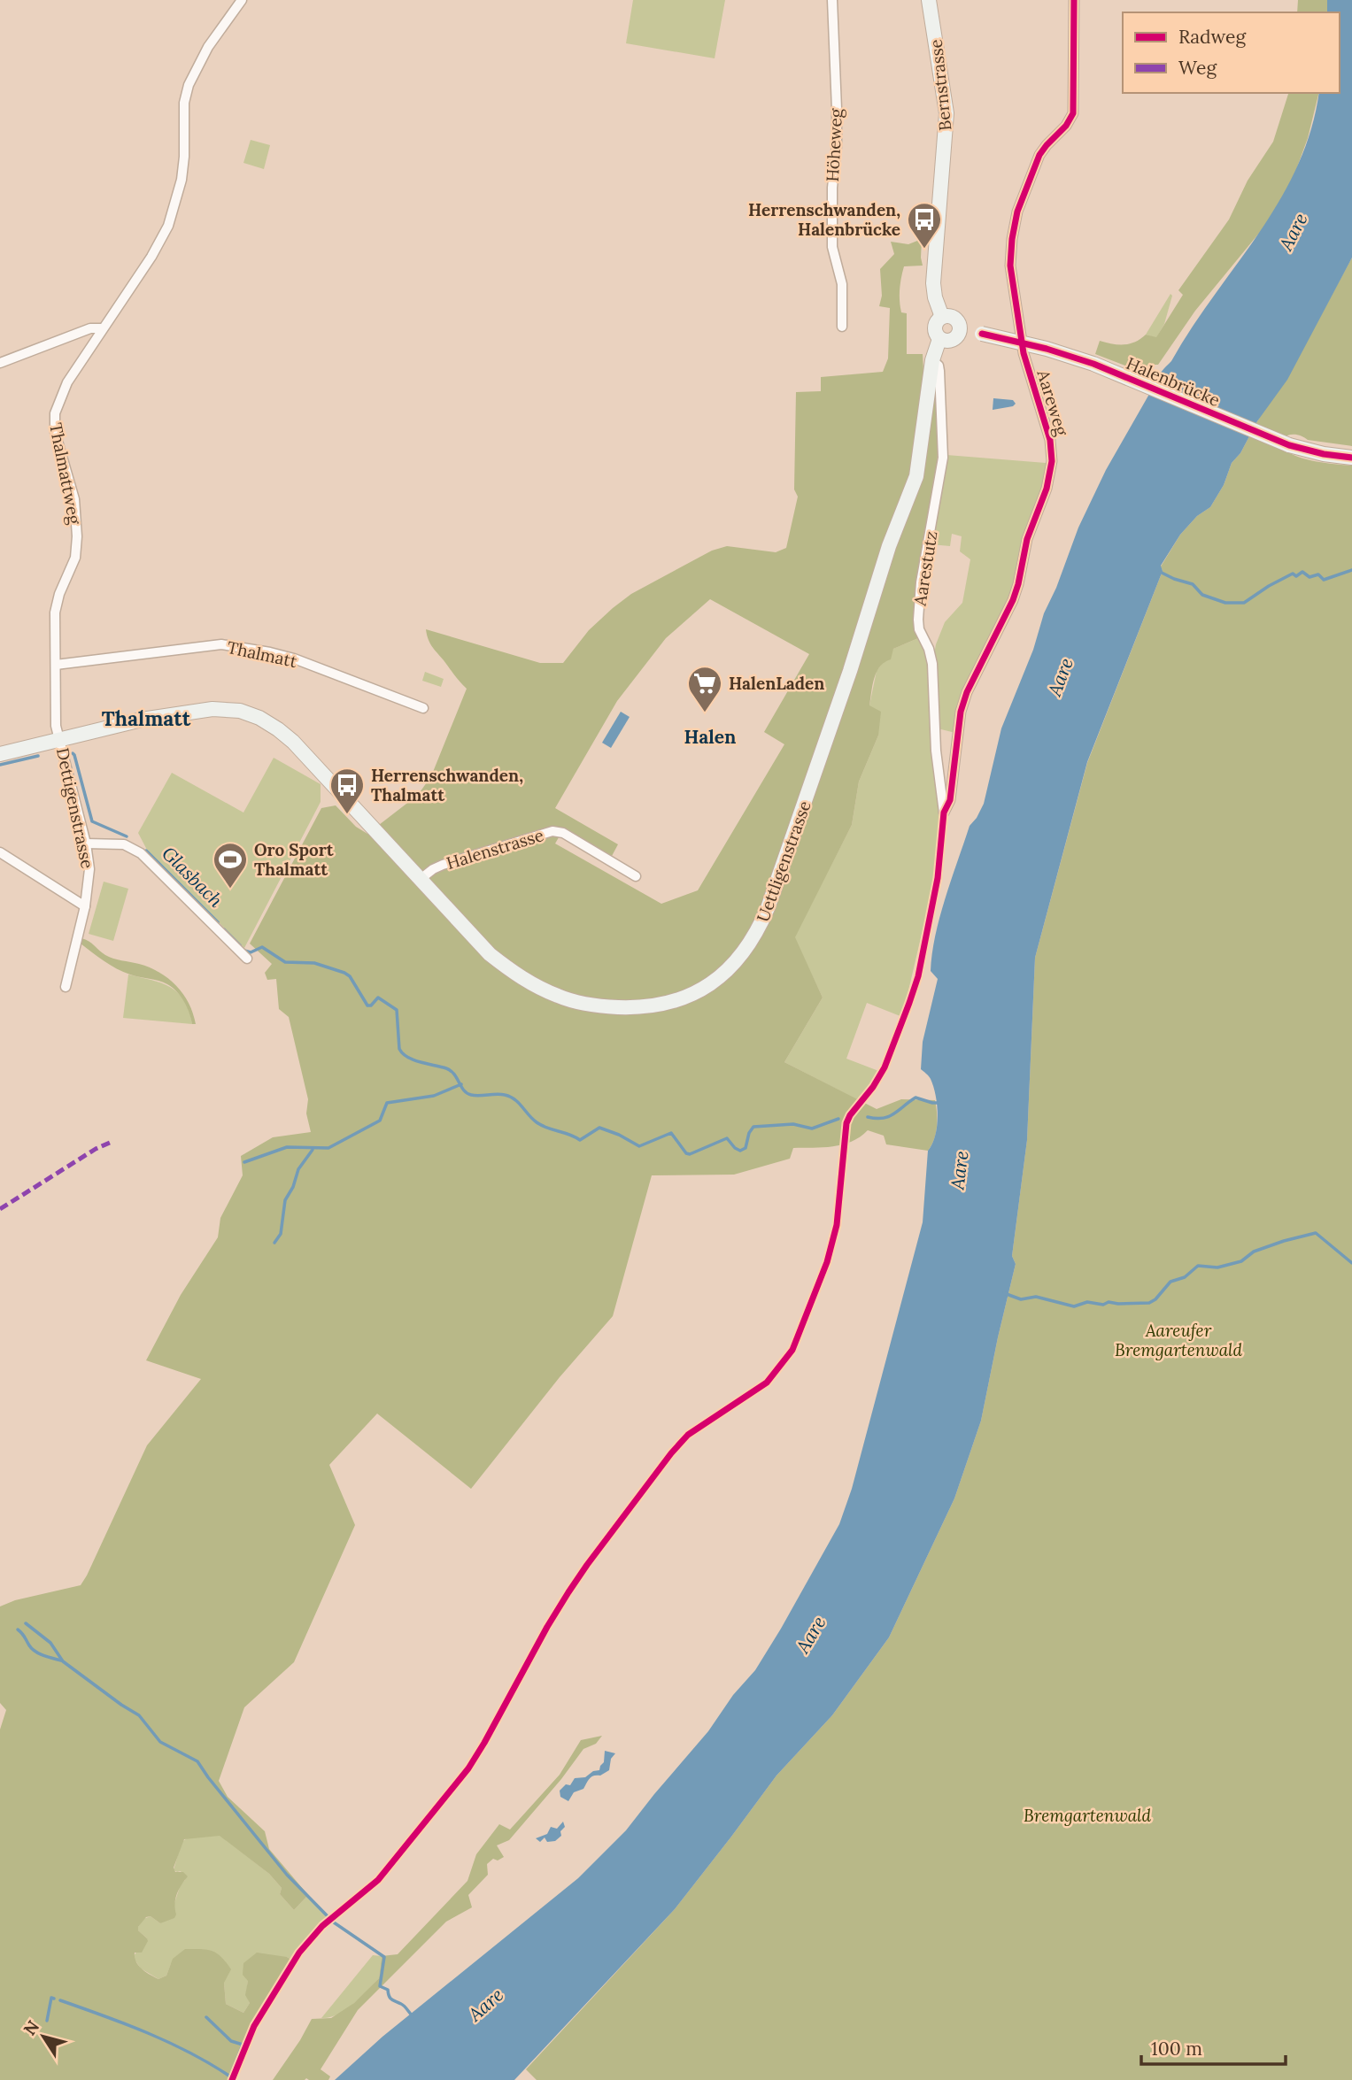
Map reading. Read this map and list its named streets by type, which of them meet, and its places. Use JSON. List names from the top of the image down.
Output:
{
  "streets": {
    "main road": ["Bernstrasse", "Halenbrücke", "Uettligenstrasse"],
    "street": [
      "Höheweg",
      "Aareweg",
      "Thalmattweg",
      "Aarestutz",
      "Thalmatt",
      "Dettigenstrasse",
      "Halenstrasse"
    ]
  },
  "crossings": [
    ["Bernstrasse", "Halenbrücke"],
    ["Bernstrasse", "Uettligenstrasse"],
    ["Halenbrücke", "Uettligenstrasse"],
    ["Aareweg", "Aarestutz"],
    ["Thalmattweg", "Thalmatt"],
    ["Thalmattweg", "Dettigenstrasse"],
    ["Thalmattweg", "Uettligenstrasse"],
    ["Aarestutz", "Uettligenstrasse"],
    ["Dettigenstrasse", "Uettligenstrasse"],
    ["Halenstrasse", "Uettligenstrasse"]
  ],
  "districts": ["Thalmatt", "Halen"],
  "water": ["Aare", "Glasbach"],
  "parks": ["Aareufer Bremgartenwald", "Bremgartenwald"],
  "places": {
    "bus stop": ["Herrenschwanden, Halenbrücke", "Herrenschwanden, Thalmatt"],
    "supermarket": ["HalenLaden"],
    "sports": ["Oro Sport Thalmatt"]
  },
  "legend": ["Radweg", "Weg"],
  "scale_bar": "100 m",
  "north": "top left"
}
